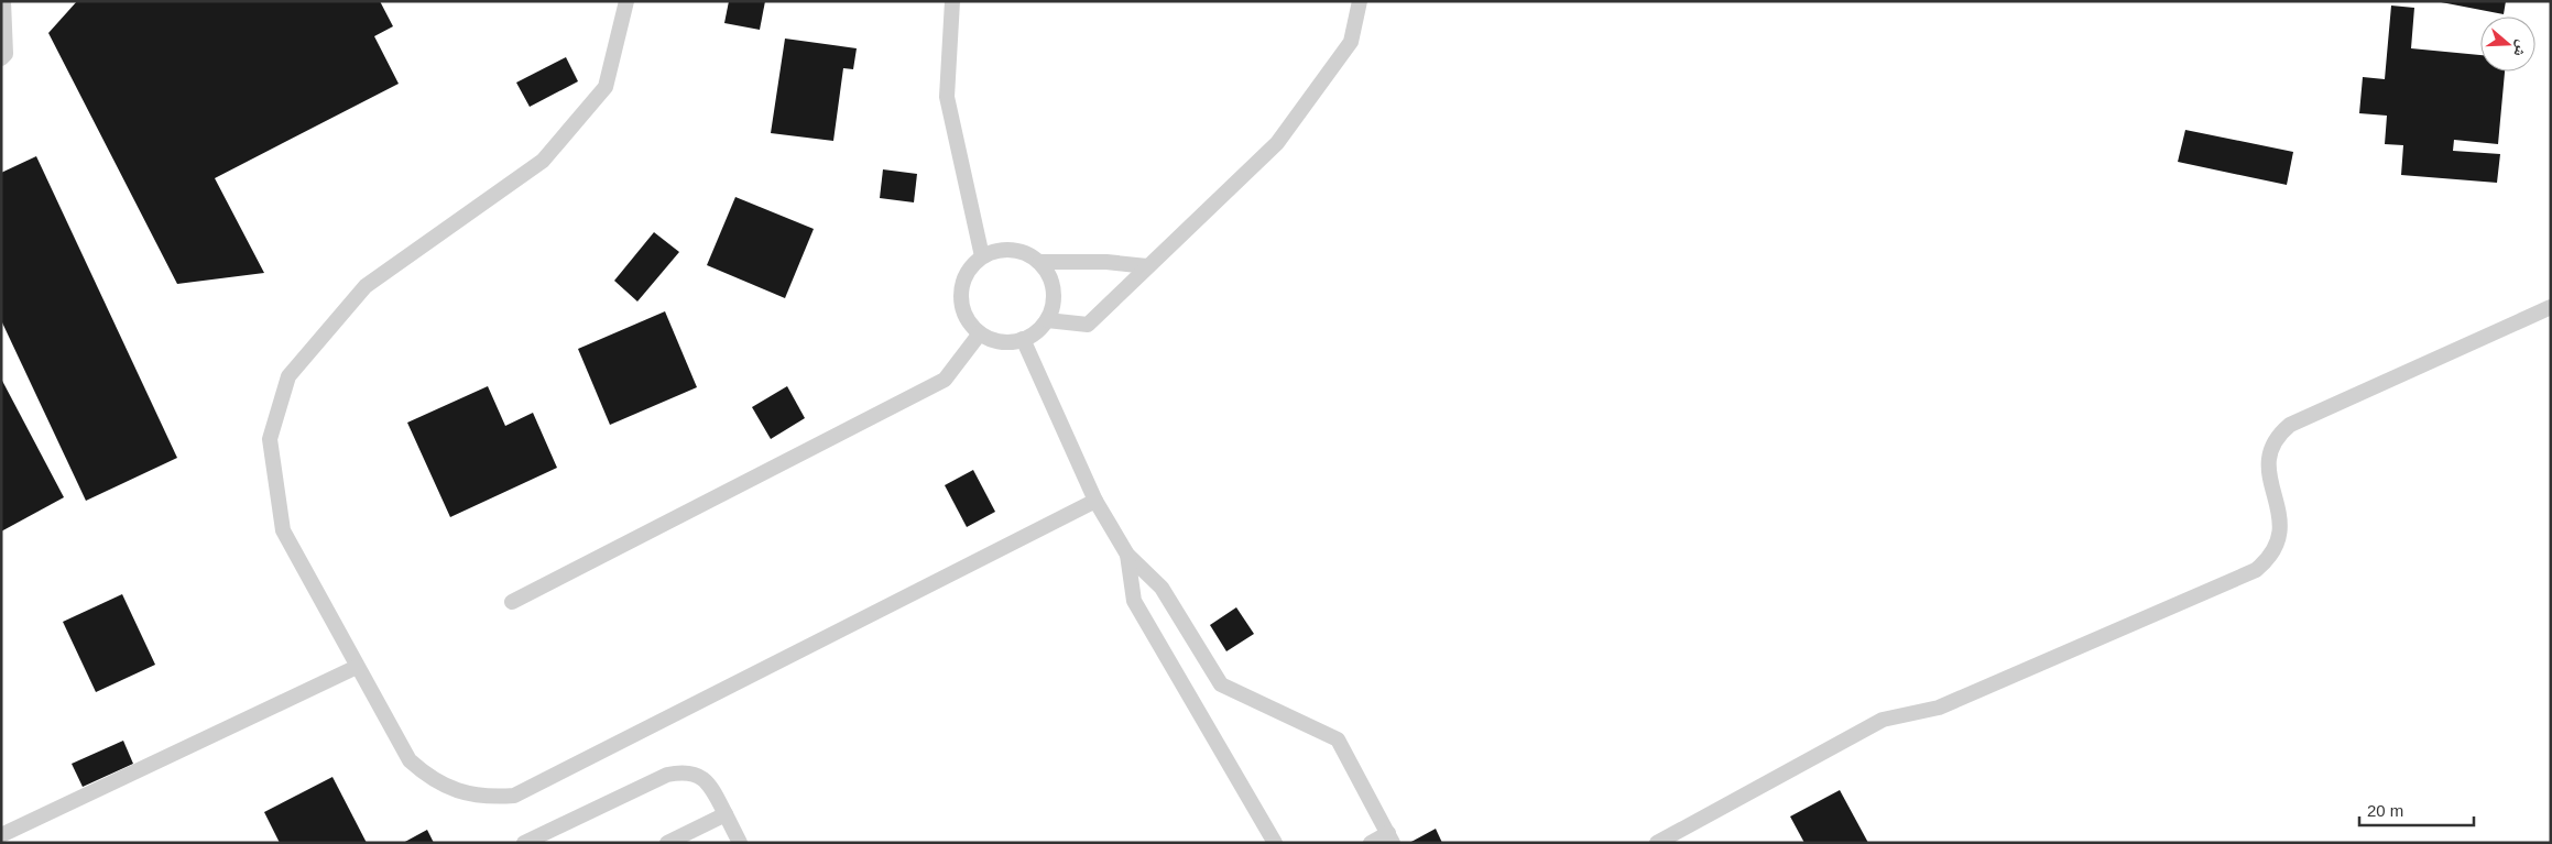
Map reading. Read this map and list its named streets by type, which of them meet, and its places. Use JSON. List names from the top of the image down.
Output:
{
  "scale_bar": "20 m",
  "north": "right"
}
